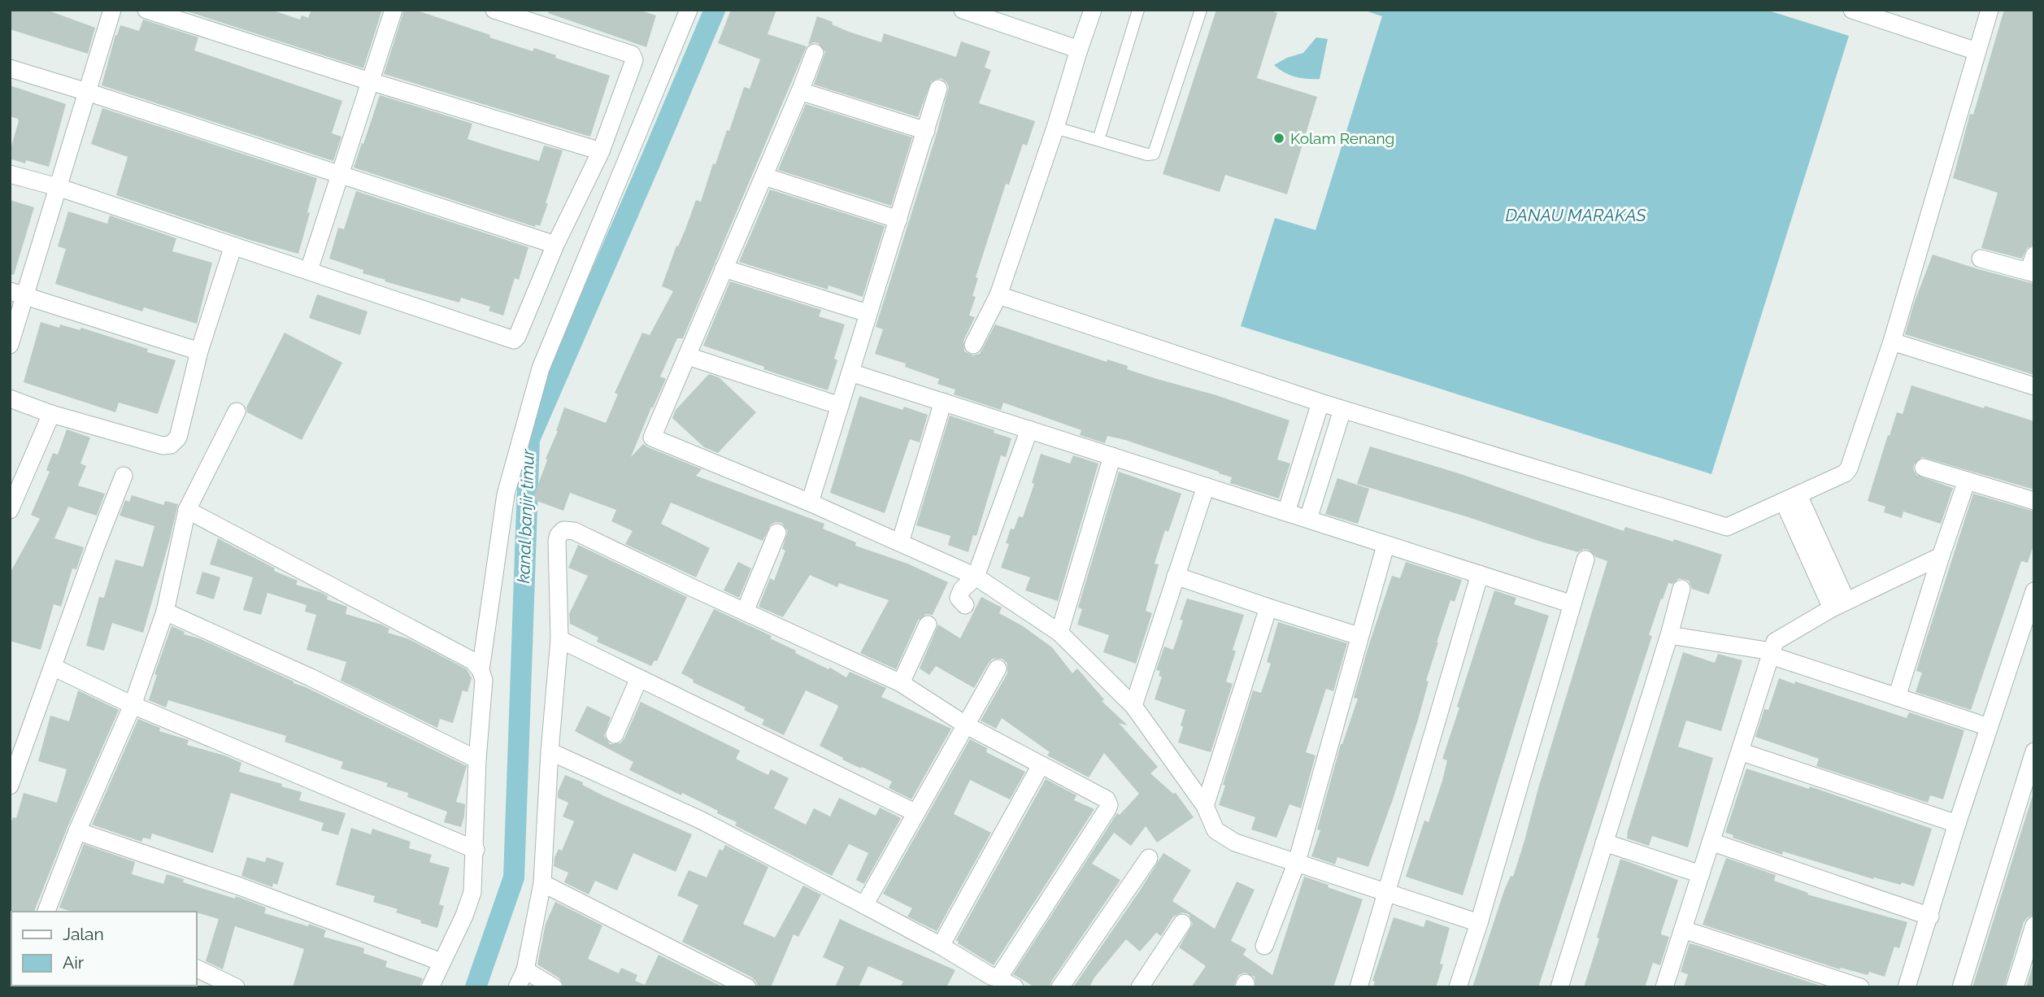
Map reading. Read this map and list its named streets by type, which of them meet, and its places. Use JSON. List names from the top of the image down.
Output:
{
  "water": ["DANAU MARAKAS", "kanal banjir timur"],
  "places": ["Kolam Renang"],
  "legend": ["Jalan", "Air"]
}
